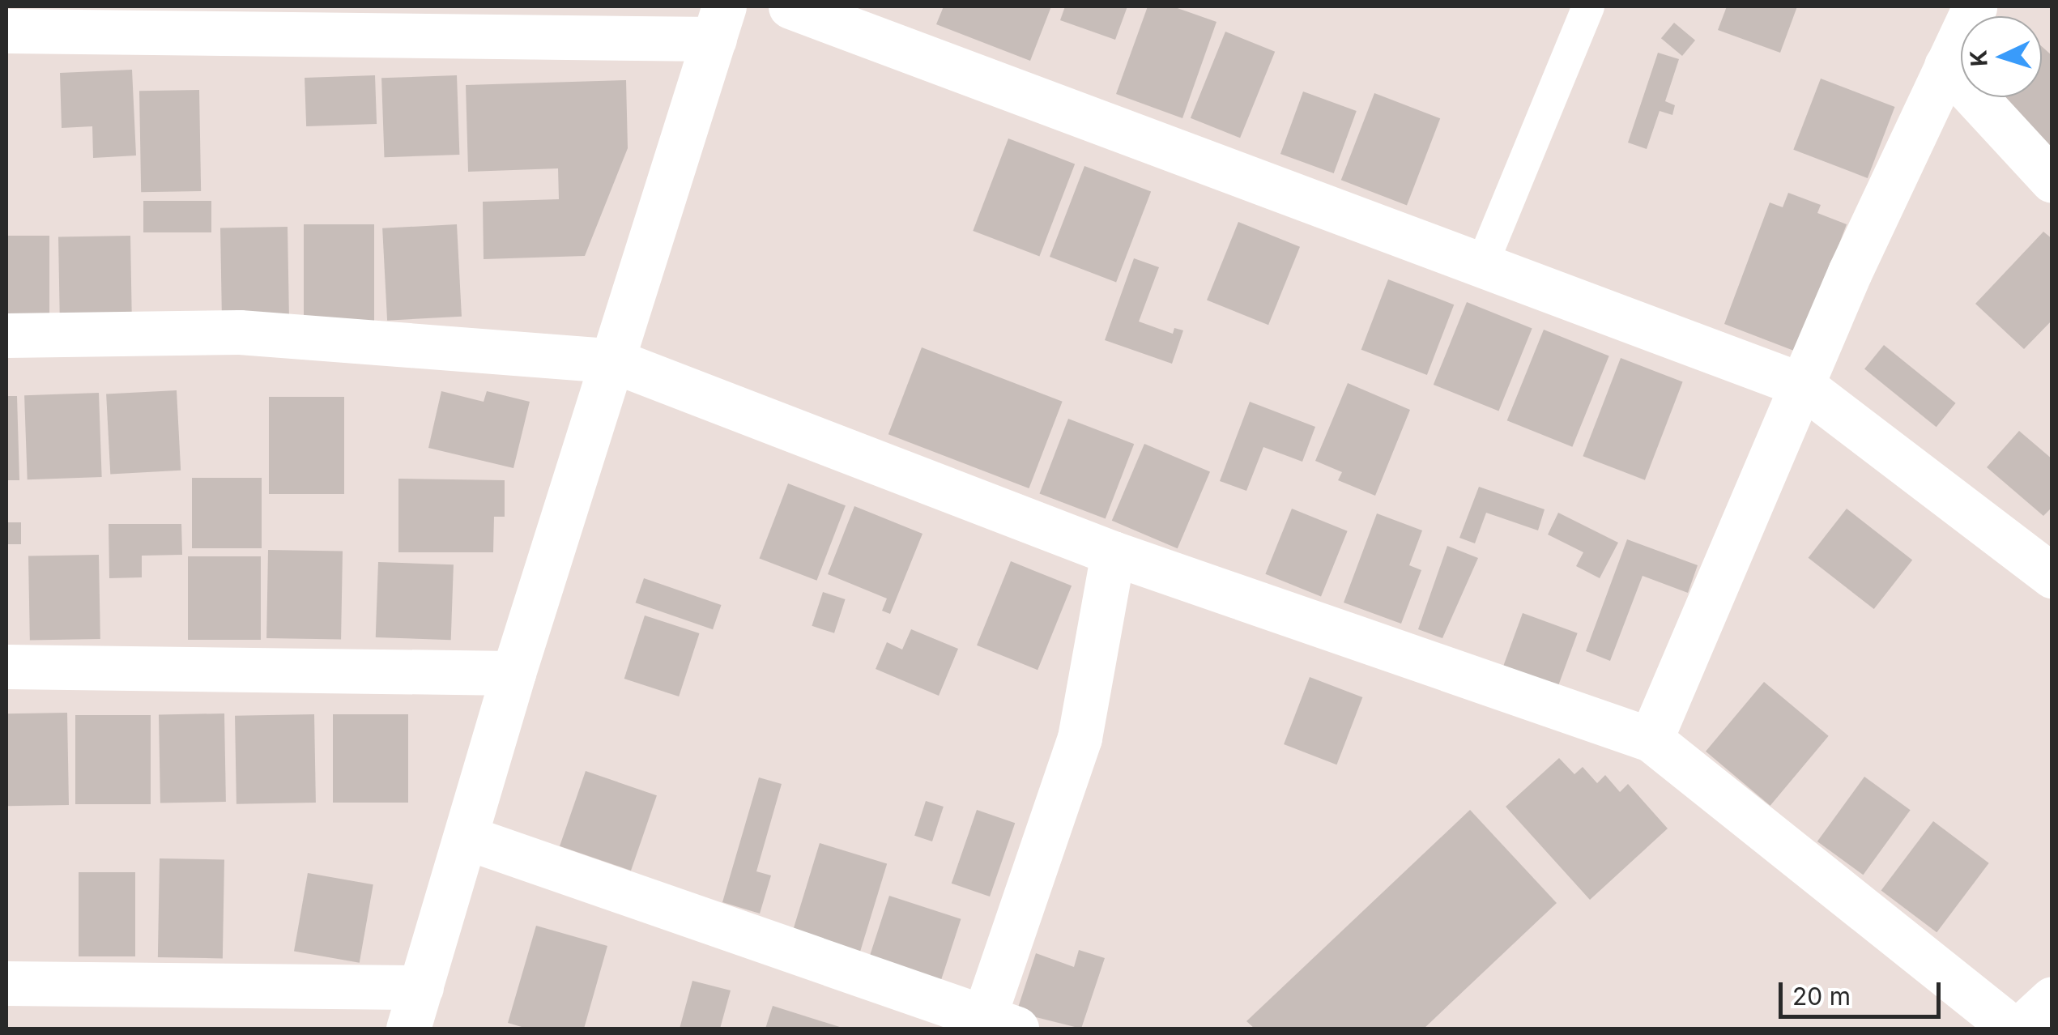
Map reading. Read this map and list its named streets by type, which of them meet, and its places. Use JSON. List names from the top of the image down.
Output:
{
  "scale_bar": "20 m",
  "north": "left"
}
